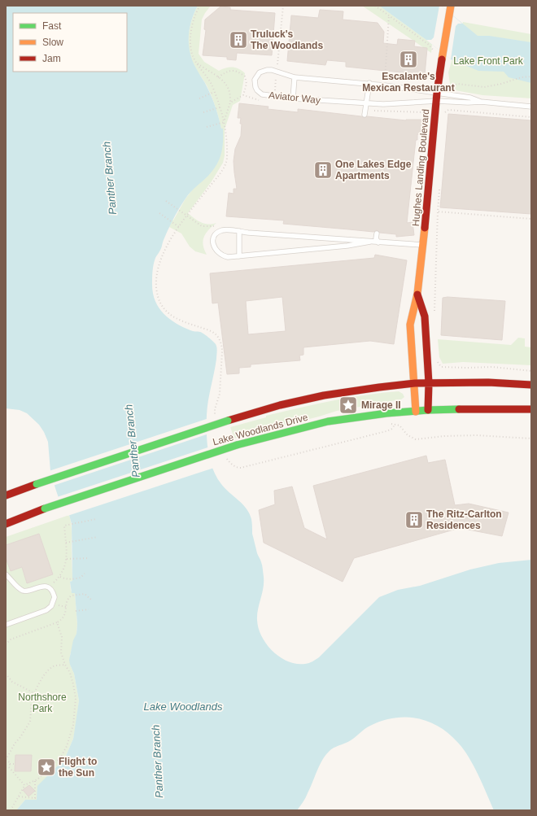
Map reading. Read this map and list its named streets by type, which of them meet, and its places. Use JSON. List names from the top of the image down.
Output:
{
  "streets": {
    "main road": ["Hughes Landing Boulevard", "Lake Woodlands Drive"],
    "lane": ["Aviator Way"]
  },
  "crossings": [
    ["Aviator Way", "Hughes Landing Boulevard"],
    ["Hughes Landing Boulevard", "Lake Woodlands Drive"]
  ],
  "water": ["Panther Branch", "Lake Woodlands"],
  "parks": ["Lake Front Park", "Northshore Park"],
  "places": {
    "building": [
      "Truluck's The Woodlands",
      "Escalante's Mexican Restaurant",
      "One Lakes Edge Apartments",
      "The Ritz-Carlton Residences"
    ],
    "place": ["Mirage II", "Flight to the Sun"]
  },
  "legend": ["Fast", "Slow", "Jam"]
}
